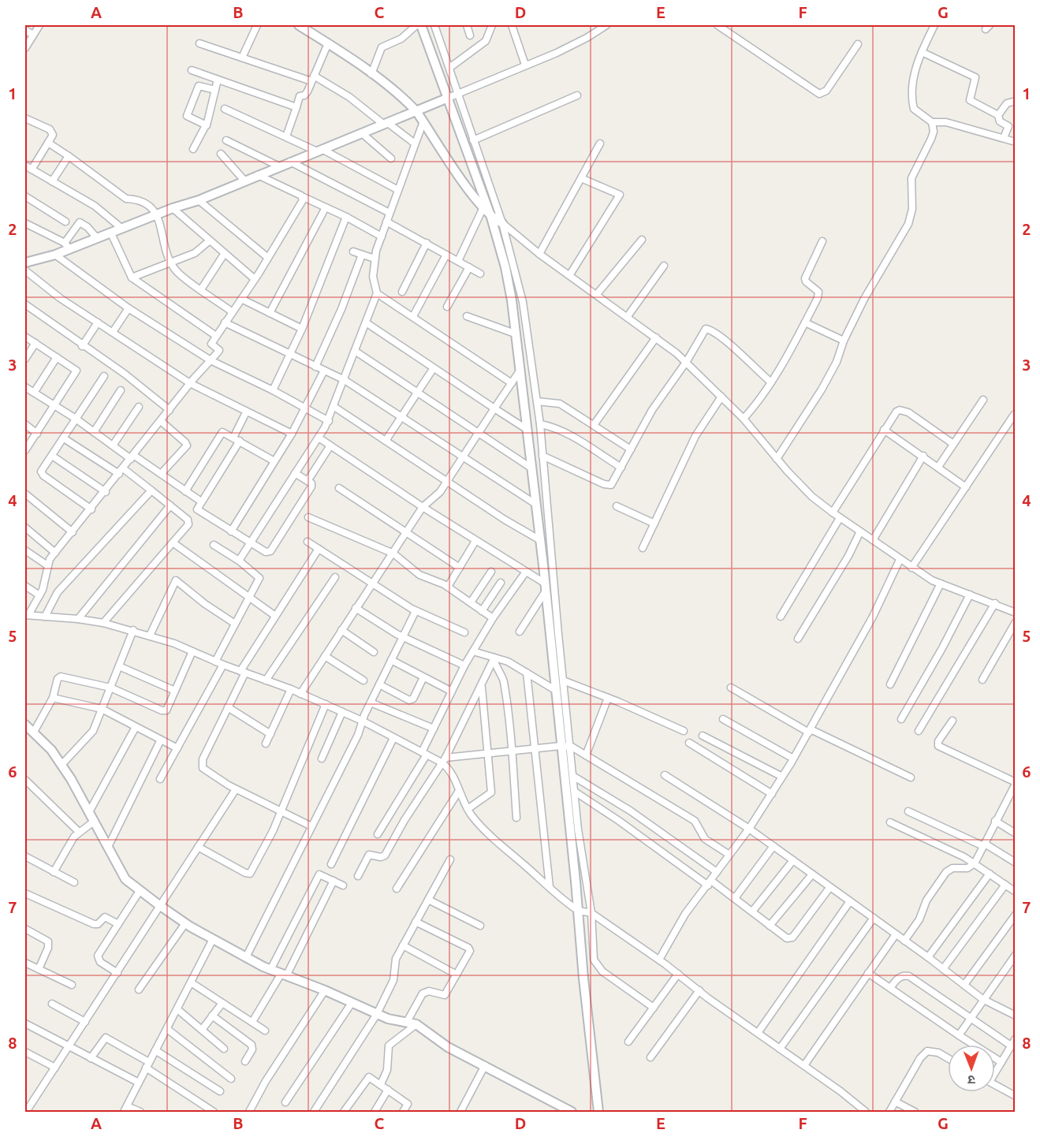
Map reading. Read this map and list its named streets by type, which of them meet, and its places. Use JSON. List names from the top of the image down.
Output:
{
  "north": "bottom",
  "grid": {
    "columns": [
      "A",
      "B",
      "C",
      "D",
      "E",
      "F",
      "G"
    ],
    "rows": [
      "1",
      "2",
      "3",
      "4",
      "5",
      "6",
      "7",
      "8"
    ]
  }
}
